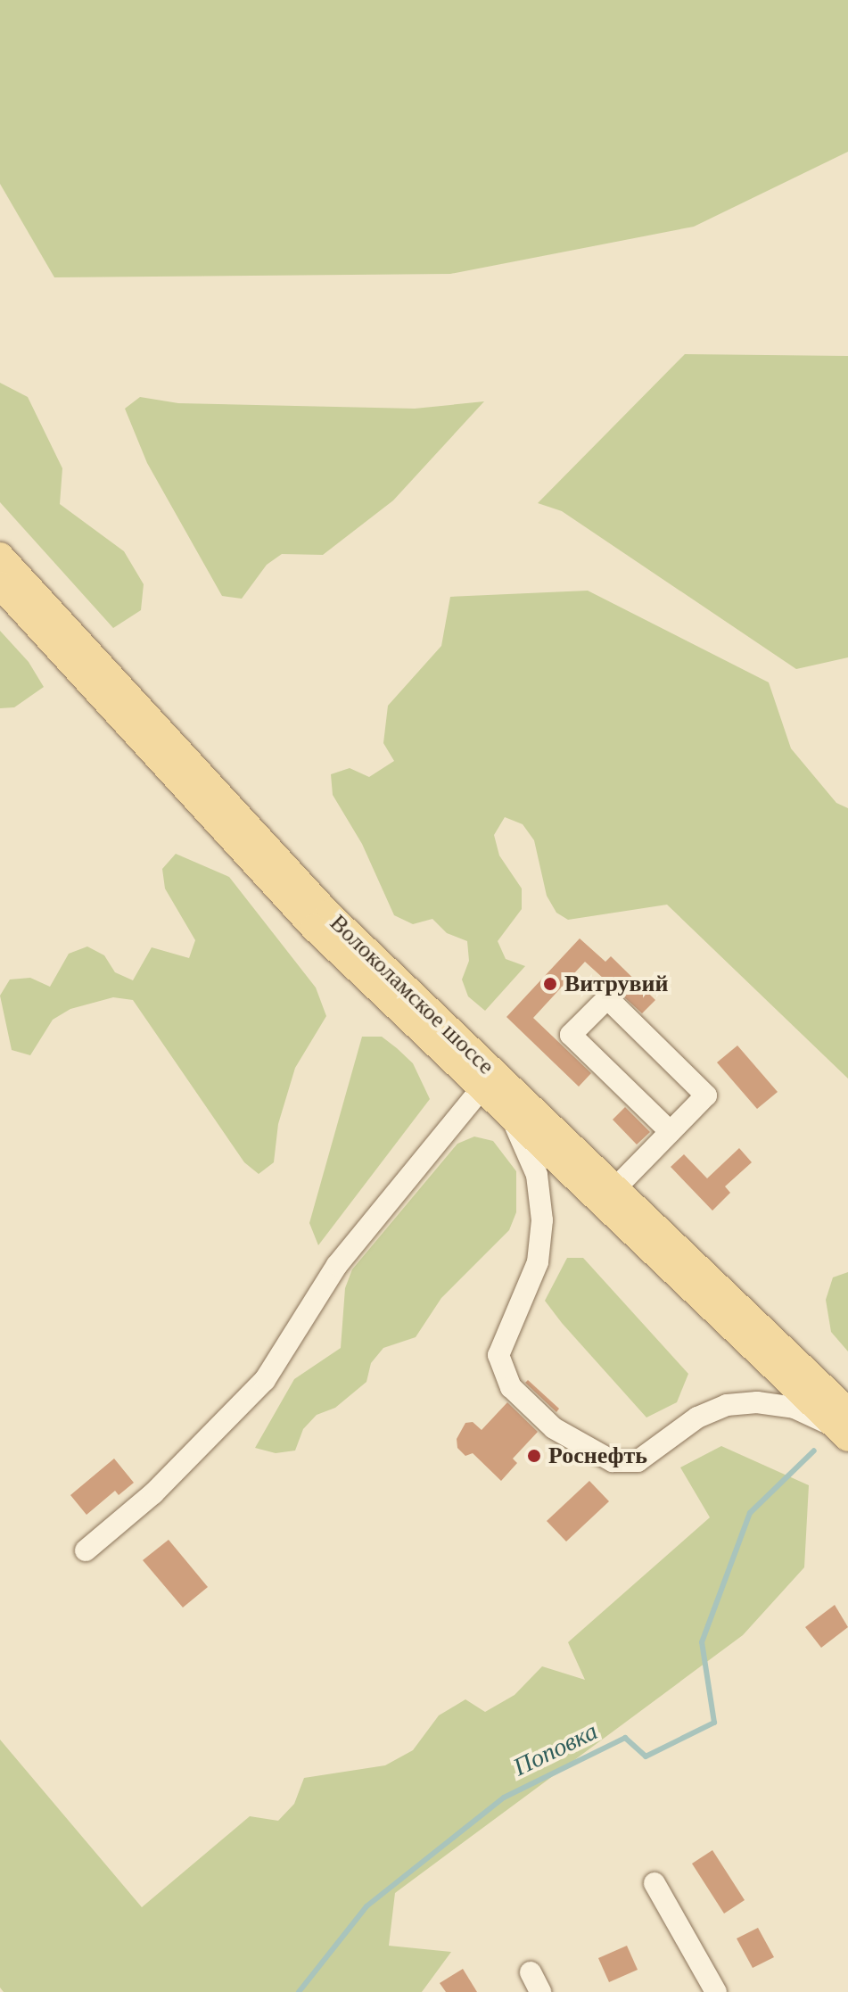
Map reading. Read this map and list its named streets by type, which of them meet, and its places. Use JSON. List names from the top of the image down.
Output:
{
  "streets": {
    "main road": ["Волоколамское шоссе"]
  },
  "water": ["Поповка"],
  "places": ["Витрувий", "Роснефть"]
}
